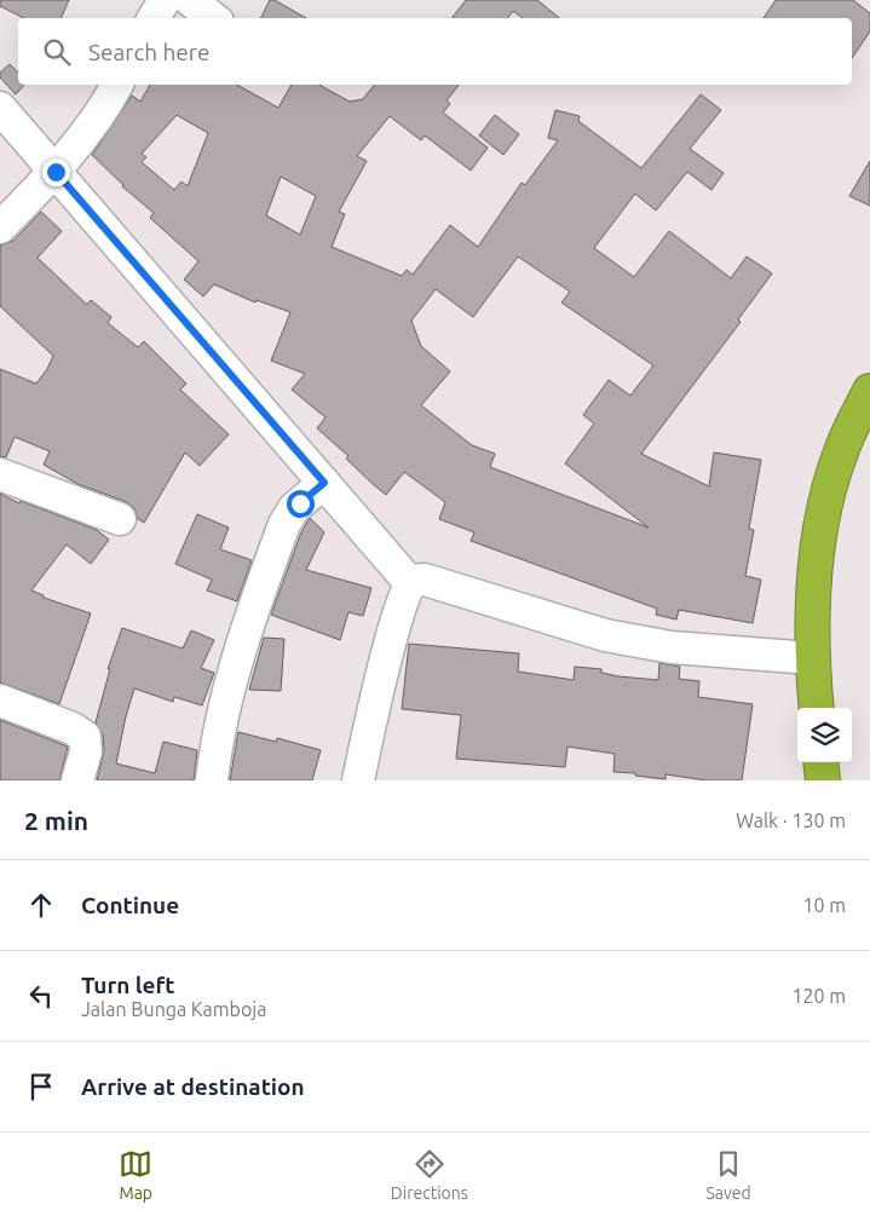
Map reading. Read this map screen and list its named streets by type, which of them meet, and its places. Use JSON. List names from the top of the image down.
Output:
{
  "page": {
    "search": "Search here",
    "heading": ["2 min", "Walk · 130 m"],
    "list": [
      ["Continue", "10 m"],
      ["Turn left", "Jalan Bunga Kamboja", "120 m"],
      "Arrive at destination"
    ],
    "nav": ["Map", "Directions", "Saved"]
  }
}
